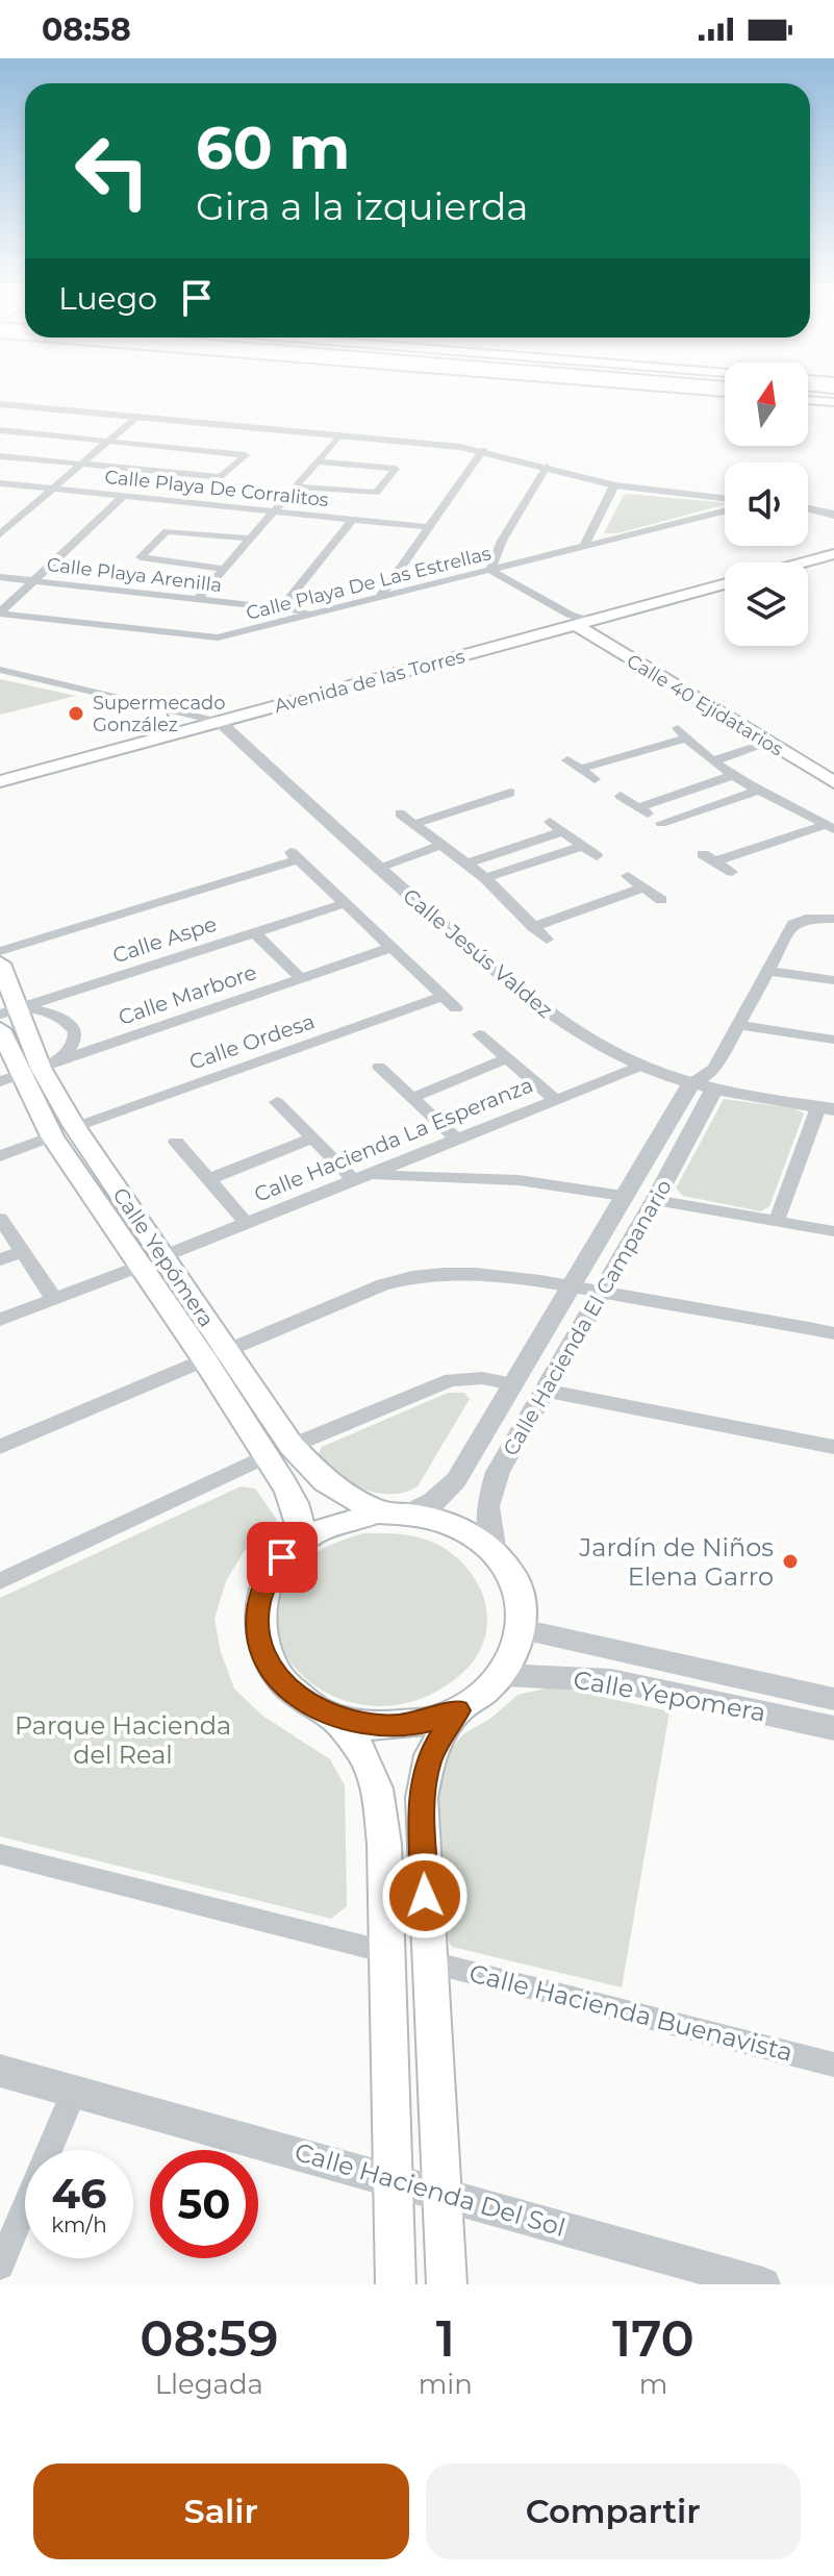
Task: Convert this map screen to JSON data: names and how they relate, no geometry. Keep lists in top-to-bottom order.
{
  "streets": {
    "main road": ["Avenida de las Torres", "Calle 40 Ejidatarios", "Calle Yepómera"],
    "street": [
      "Calle Playa De Corralitos",
      "Calle Playa Arenilla",
      "Calle Playa De Las Estrellas",
      "Calle Aspe",
      "Calle Jesús Valdez",
      "Calle Marbore",
      "Calle Ordesa",
      "Calle Hacienda La Esperanza",
      "Calle Hacienda El Campanario",
      "Calle Yepomera",
      "Calle Hacienda Buenavista",
      "Calle Hacienda Del Sol"
    ]
  },
  "crossings": [
    ["Calle Playa Arenilla", "Calle Playa De Las Estrellas"],
    ["Avenida de las Torres", "Calle 40 Ejidatarios"],
    ["Avenida de las Torres", "Calle Jesús Valdez"],
    ["Calle Aspe", "Calle Yepómera"],
    ["Calle Jesús Valdez", "Calle Hacienda La Esperanza"],
    ["Calle Jesús Valdez", "Calle Hacienda El Campanario"],
    ["Calle Marbore", "Calle Yepómera"],
    ["Calle Ordesa", "Calle Yepómera"],
    ["Calle Hacienda La Esperanza", "Calle Yepómera"],
    ["Calle Yepómera", "Calle Hacienda El Campanario"],
    ["Calle Yepómera", "Calle Yepomera"],
    ["Calle Hacienda El Campanario", "Calle Yepomera"]
  ],
  "parks": ["Parque Hacienda del Real"],
  "places": ["Supermecado González", "Jardín de Niños Elena Garro"],
  "north": "top",
  "page": {
    "status": "08:58",
    "turn": ["60 m", "Gira a la izquierda"],
    "then": "Luego",
    "speed": "46 km/h",
    "limit": "50",
    "eta": [
      "08:59",
      "Llegada",
      "1",
      "min",
      "170",
      "m"
    ],
    "buttons": ["Salir", "Compartir"]
  }
}
